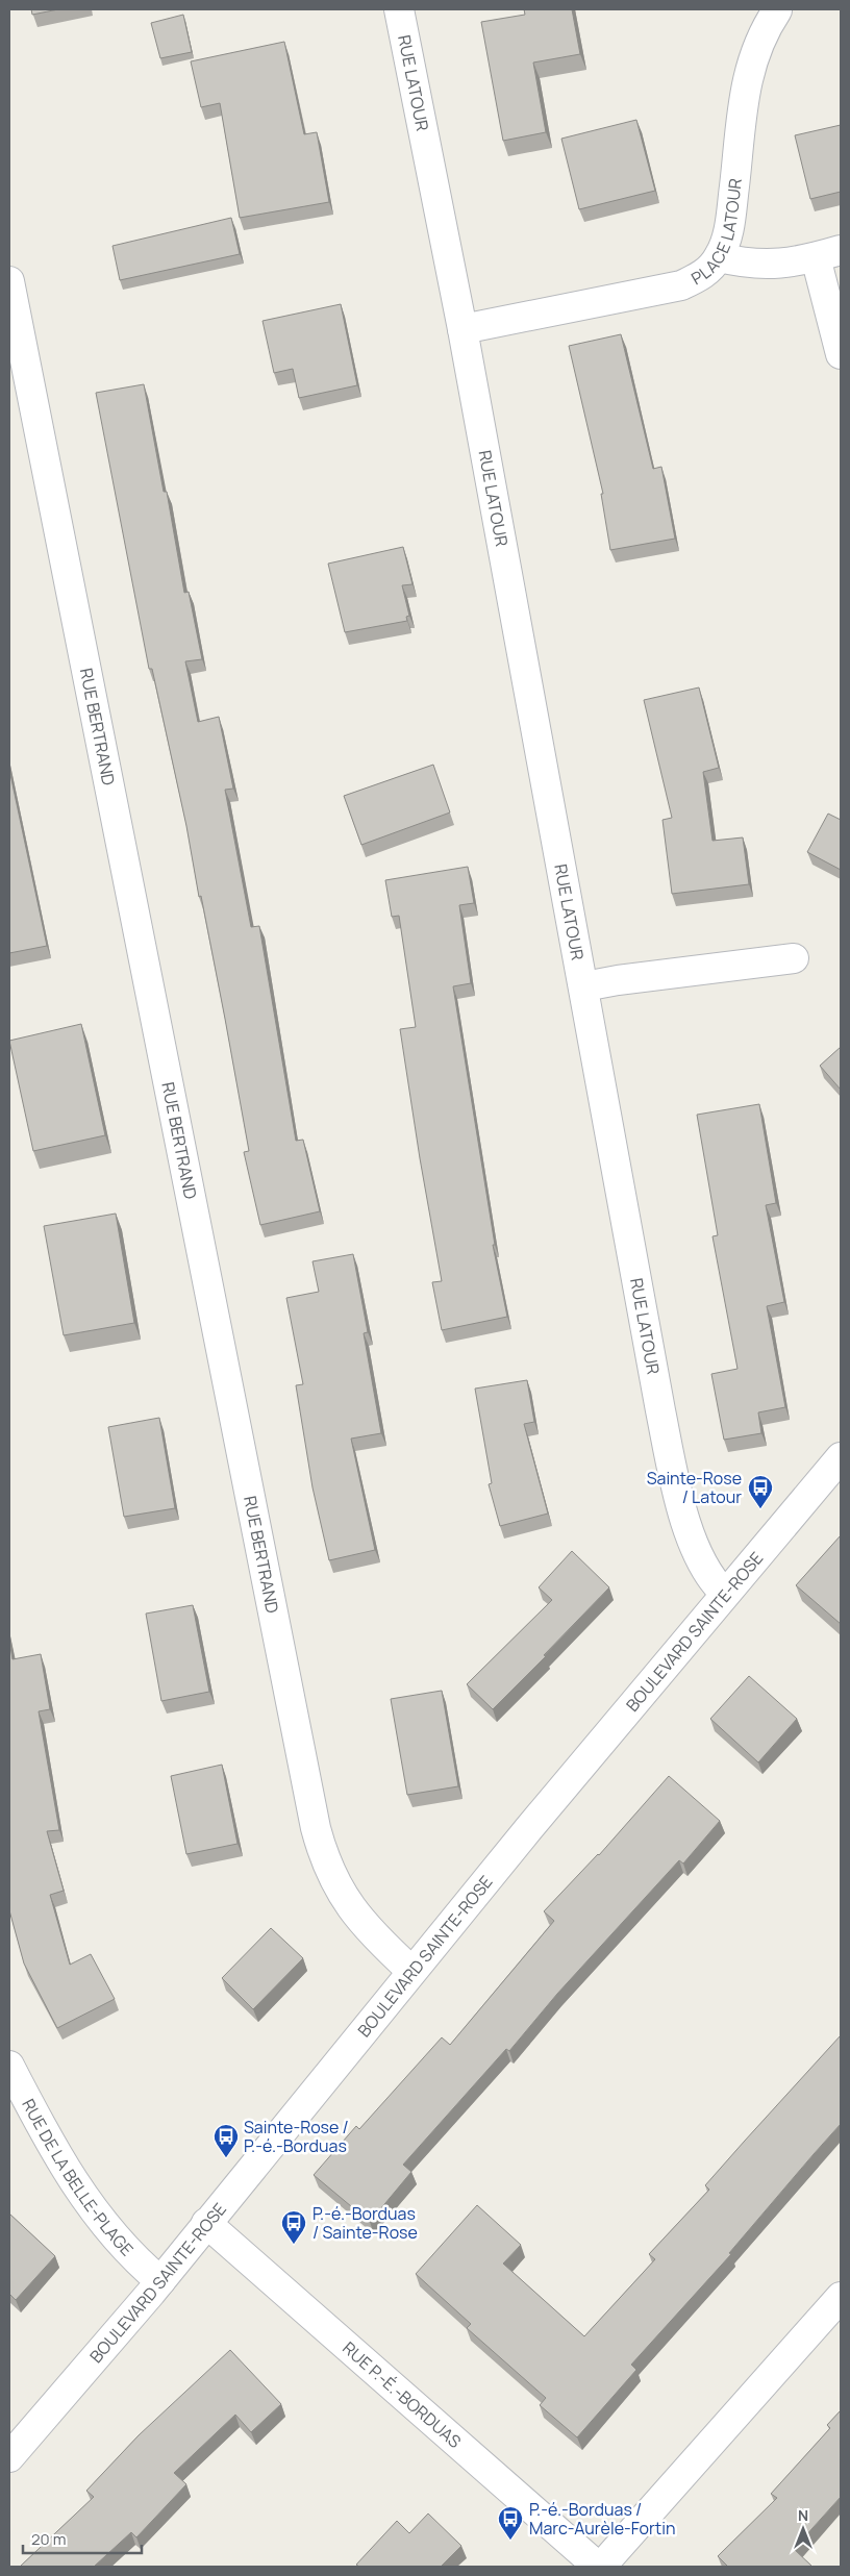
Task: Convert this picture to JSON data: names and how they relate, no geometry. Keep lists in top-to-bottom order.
{
  "streets": {
    "street": [
      "RUE LATOUR",
      "PLACE LATOUR",
      "RUE BERTRAND",
      "BOULEVARD SAINTE-ROSE",
      "RUE DE LA BELLE-PLAGE",
      "RUE P.-É.-BORDUAS"
    ]
  },
  "crossings": [
    ["RUE LATOUR", "PLACE LATOUR"],
    ["RUE LATOUR", "BOULEVARD SAINTE-ROSE"],
    ["RUE BERTRAND", "BOULEVARD SAINTE-ROSE"],
    ["BOULEVARD SAINTE-ROSE", "RUE DE LA BELLE-PLAGE"],
    ["BOULEVARD SAINTE-ROSE", "RUE P.-É.-BORDUAS"]
  ],
  "places": {
    "bus stop": [
      "Sainte-Rose / Latour",
      "Sainte-Rose / P.-é.-Borduas",
      "P.-é.-Borduas / Sainte-Rose",
      "P.-é.-Borduas / Marc-Aurèle-Fortin"
    ]
  },
  "scale_bar": "20 m",
  "north": "top"
}
